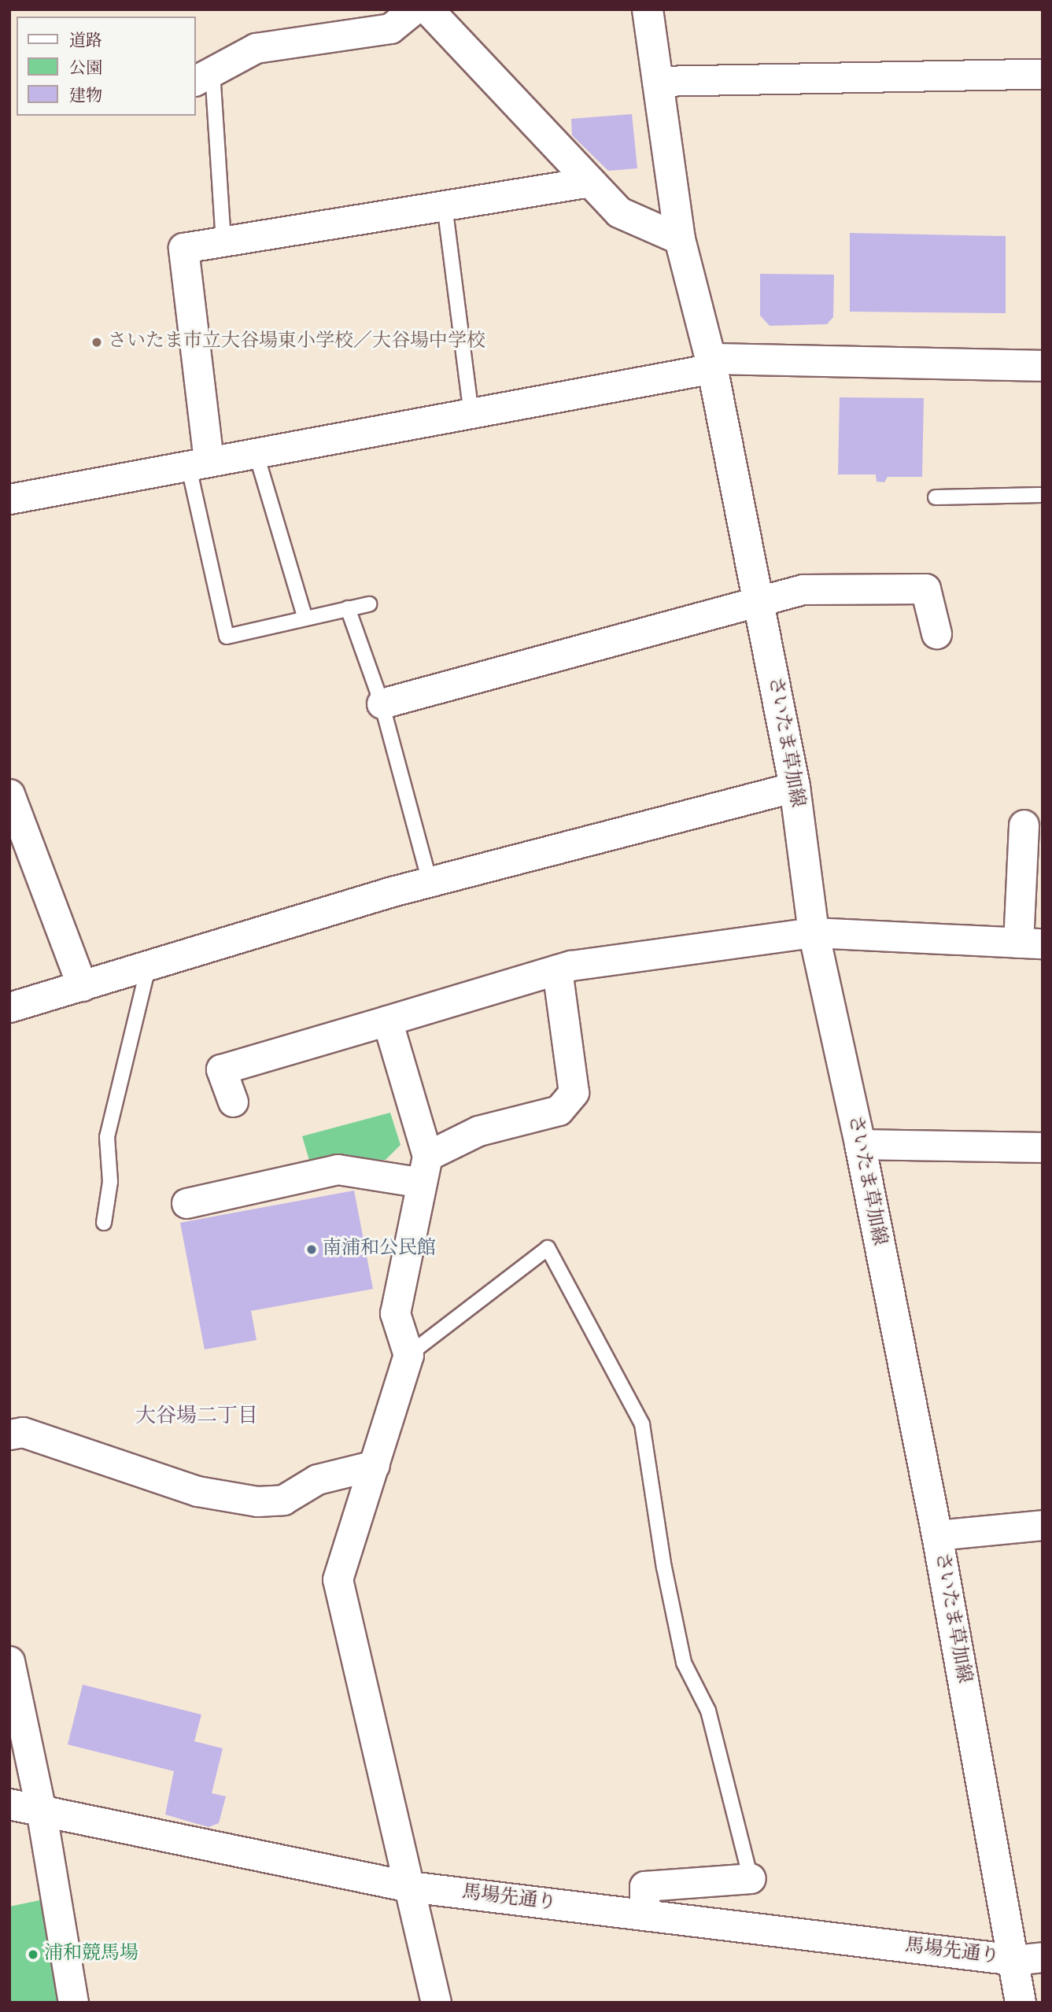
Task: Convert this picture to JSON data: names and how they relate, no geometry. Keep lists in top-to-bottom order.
{
  "streets": {
    "main road": ["さいたま草加線", "馬場先通り"]
  },
  "crossings": [
    ["さいたま草加線", "馬場先通り"]
  ],
  "districts": ["大谷場二丁目"],
  "places": ["さいたま市立大谷場東小学校／大谷場中学校", "南浦和公民館", "浦和競馬場"],
  "legend": ["道路", "公園", "建物"]
}
